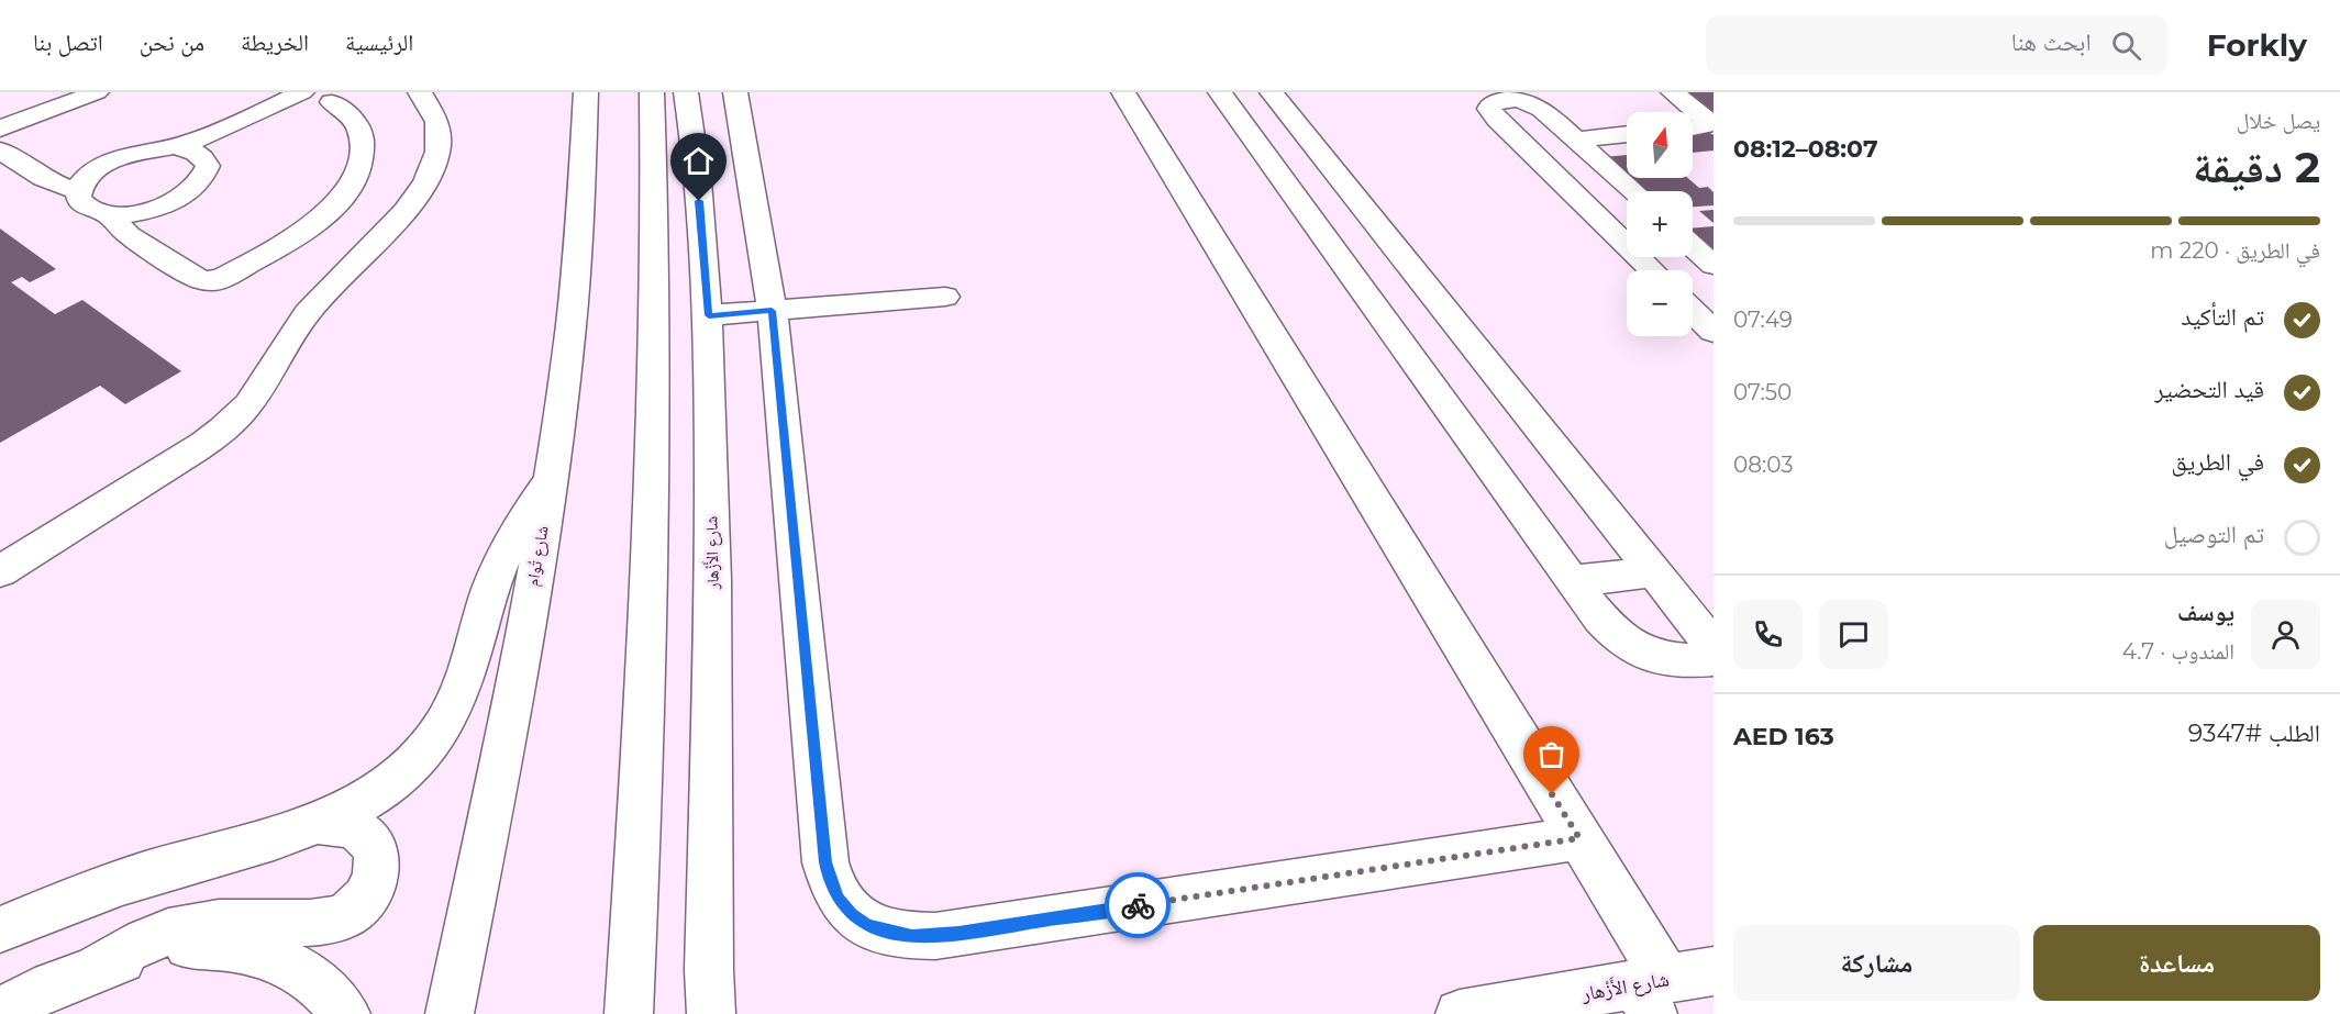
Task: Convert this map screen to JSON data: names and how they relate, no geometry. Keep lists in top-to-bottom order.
{
  "streets": {
    "street": ["شارع الأَزْهار", "شارع تُوام"]
  },
  "north": "top",
  "page": {
    "header": "Forkly",
    "search": "ابحث هنا",
    "nav": [
      "الرئيسية",
      "الخريطة",
      "من نحن",
      "اتصل بنا"
    ],
    "heading": ["2 دقيقة", "يصل خلال", "08:07–08:12"],
    "panel": [
      "يوسف",
      "المندوب · 4.7",
      "الطلب #9347",
      "AED 163"
    ],
    "map_buttons": ["+", "−"],
    "bar": "في الطريق · 220 m",
    "list": [
      ["تم التأكيد", "07:49"],
      ["قيد التحضير", "07:50"],
      ["في الطريق", "08:03"],
      "تم التوصيل"
    ],
    "buttons": ["مساعدة", "مشاركة"]
  }
}
